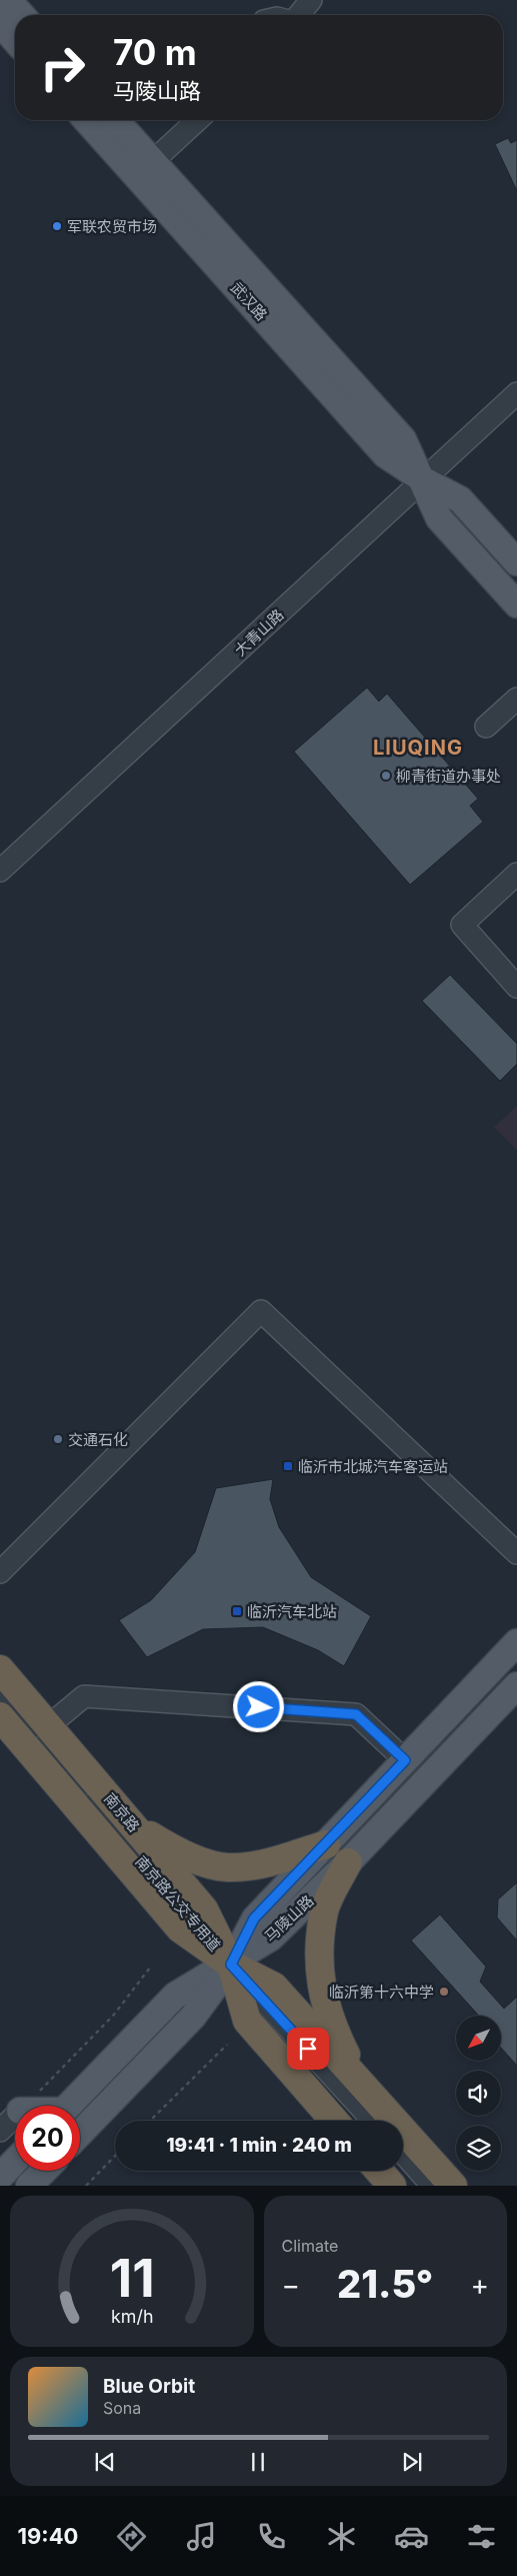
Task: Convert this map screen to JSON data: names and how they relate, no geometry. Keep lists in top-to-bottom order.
{
  "streets": {
    "highway": ["南京路"],
    "main road": ["武汉路", "马陵山路"],
    "street": ["大青山路", "南京路公交专用道"]
  },
  "crossings": [
    ["武汉路", "大青山路"],
    ["南京路", "南京路公交专用道"],
    ["南京路", "马陵山路"],
    ["南京路公交专用道", "马陵山路"]
  ],
  "districts": ["LIUQING"],
  "places": {
    "other": [
      "军联农贸市场",
      "柳青街道办事处",
      "交通石化",
      "临沂第十六中学"
    ],
    "transit": ["临沂市北城汽车客运站", "临沂汽车北站"]
  },
  "north": "bottom left",
  "page": {
    "turn": ["70 m", "马陵山路"],
    "limit": "20",
    "trip": "19:41 · 1 min · 240 m",
    "tile": "Climate",
    "heat": ["−", "21.5°", "+"],
    "song": ["Blue Orbit", "Sona"],
    "tabs": "19:40",
    "gauge": ["11", "km/h"]
  }
}
